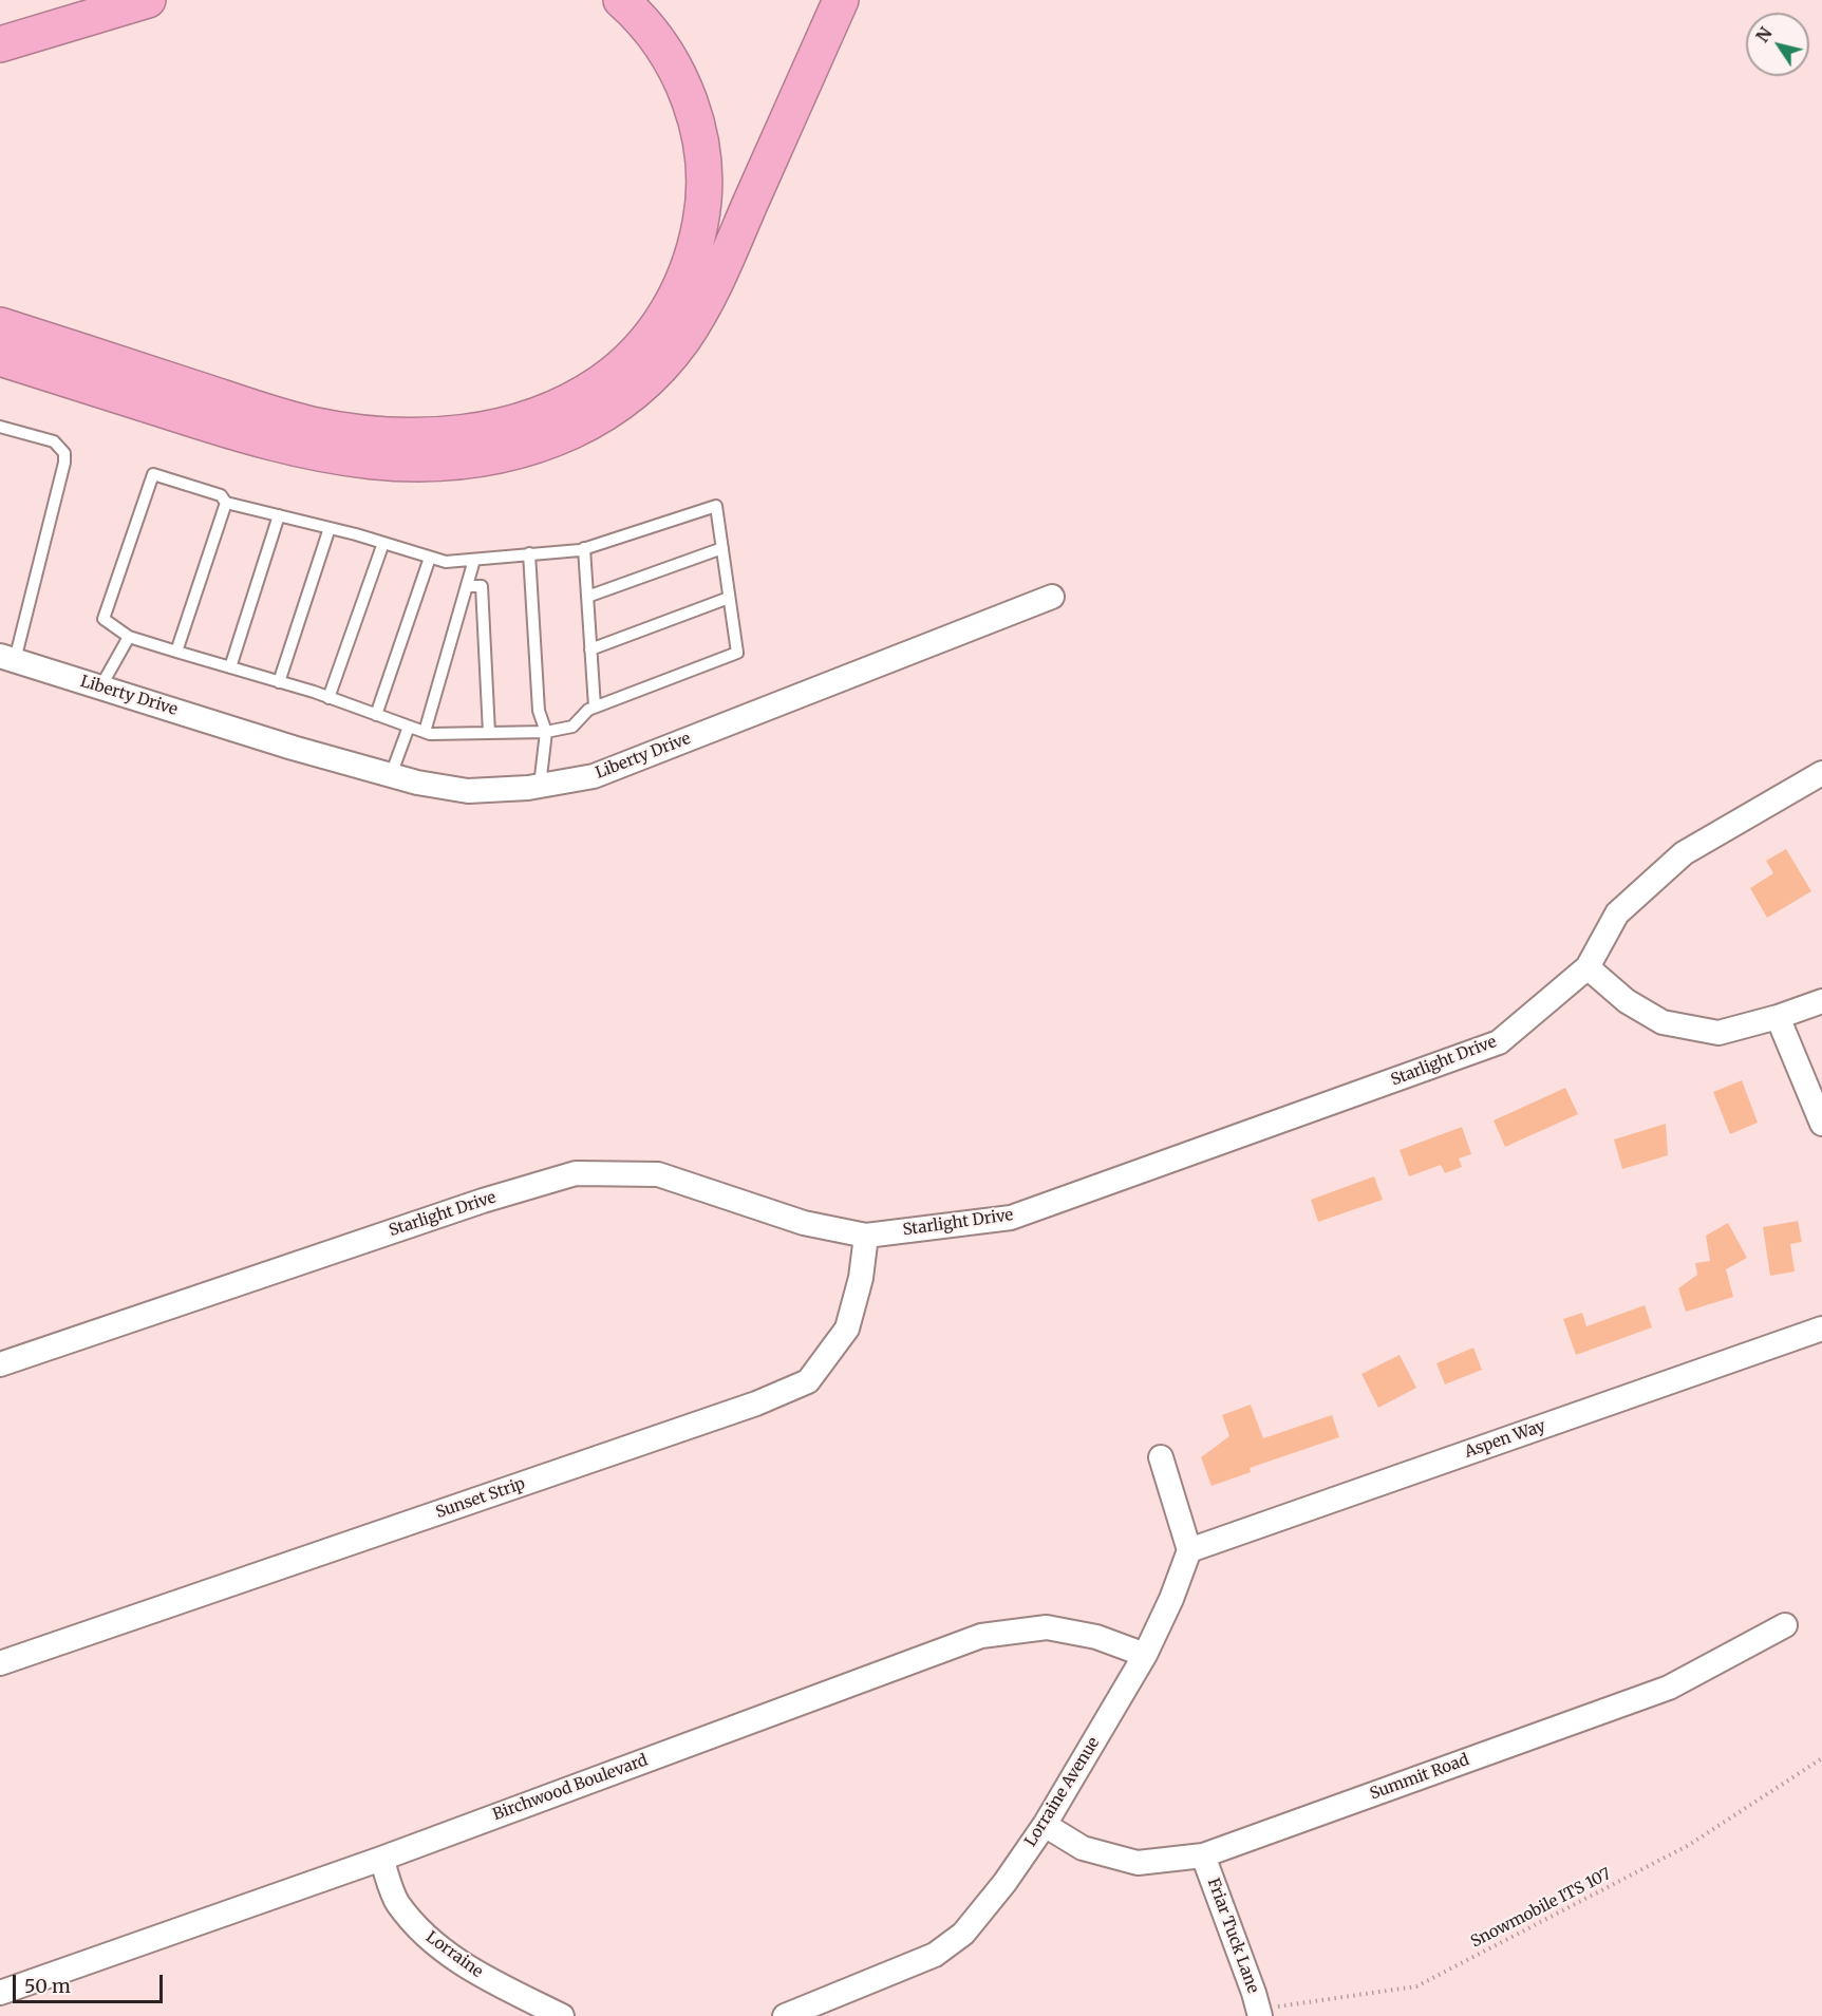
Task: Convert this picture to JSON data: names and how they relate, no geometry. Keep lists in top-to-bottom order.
{
  "streets": {
    "street": [
      "Liberty Drive",
      "Starlight Drive",
      "Aspen Way",
      "Sunset Strip",
      "Summit Road",
      "Birchwood Boulevard",
      "Lorraine Avenue",
      "Friar Tuck Lane",
      "Lorraine"
    ],
    "path": ["Snowmobile ITS 107"]
  },
  "crossings": [
    ["Starlight Drive", "Sunset Strip"],
    ["Aspen Way", "Lorraine Avenue"],
    ["Summit Road", "Lorraine Avenue"],
    ["Summit Road", "Friar Tuck Lane"],
    ["Birchwood Boulevard", "Lorraine Avenue"],
    ["Birchwood Boulevard", "Lorraine"],
    ["Snowmobile ITS 107", "Friar Tuck Lane"]
  ],
  "scale_bar": "50 m",
  "north": "top left"
}
